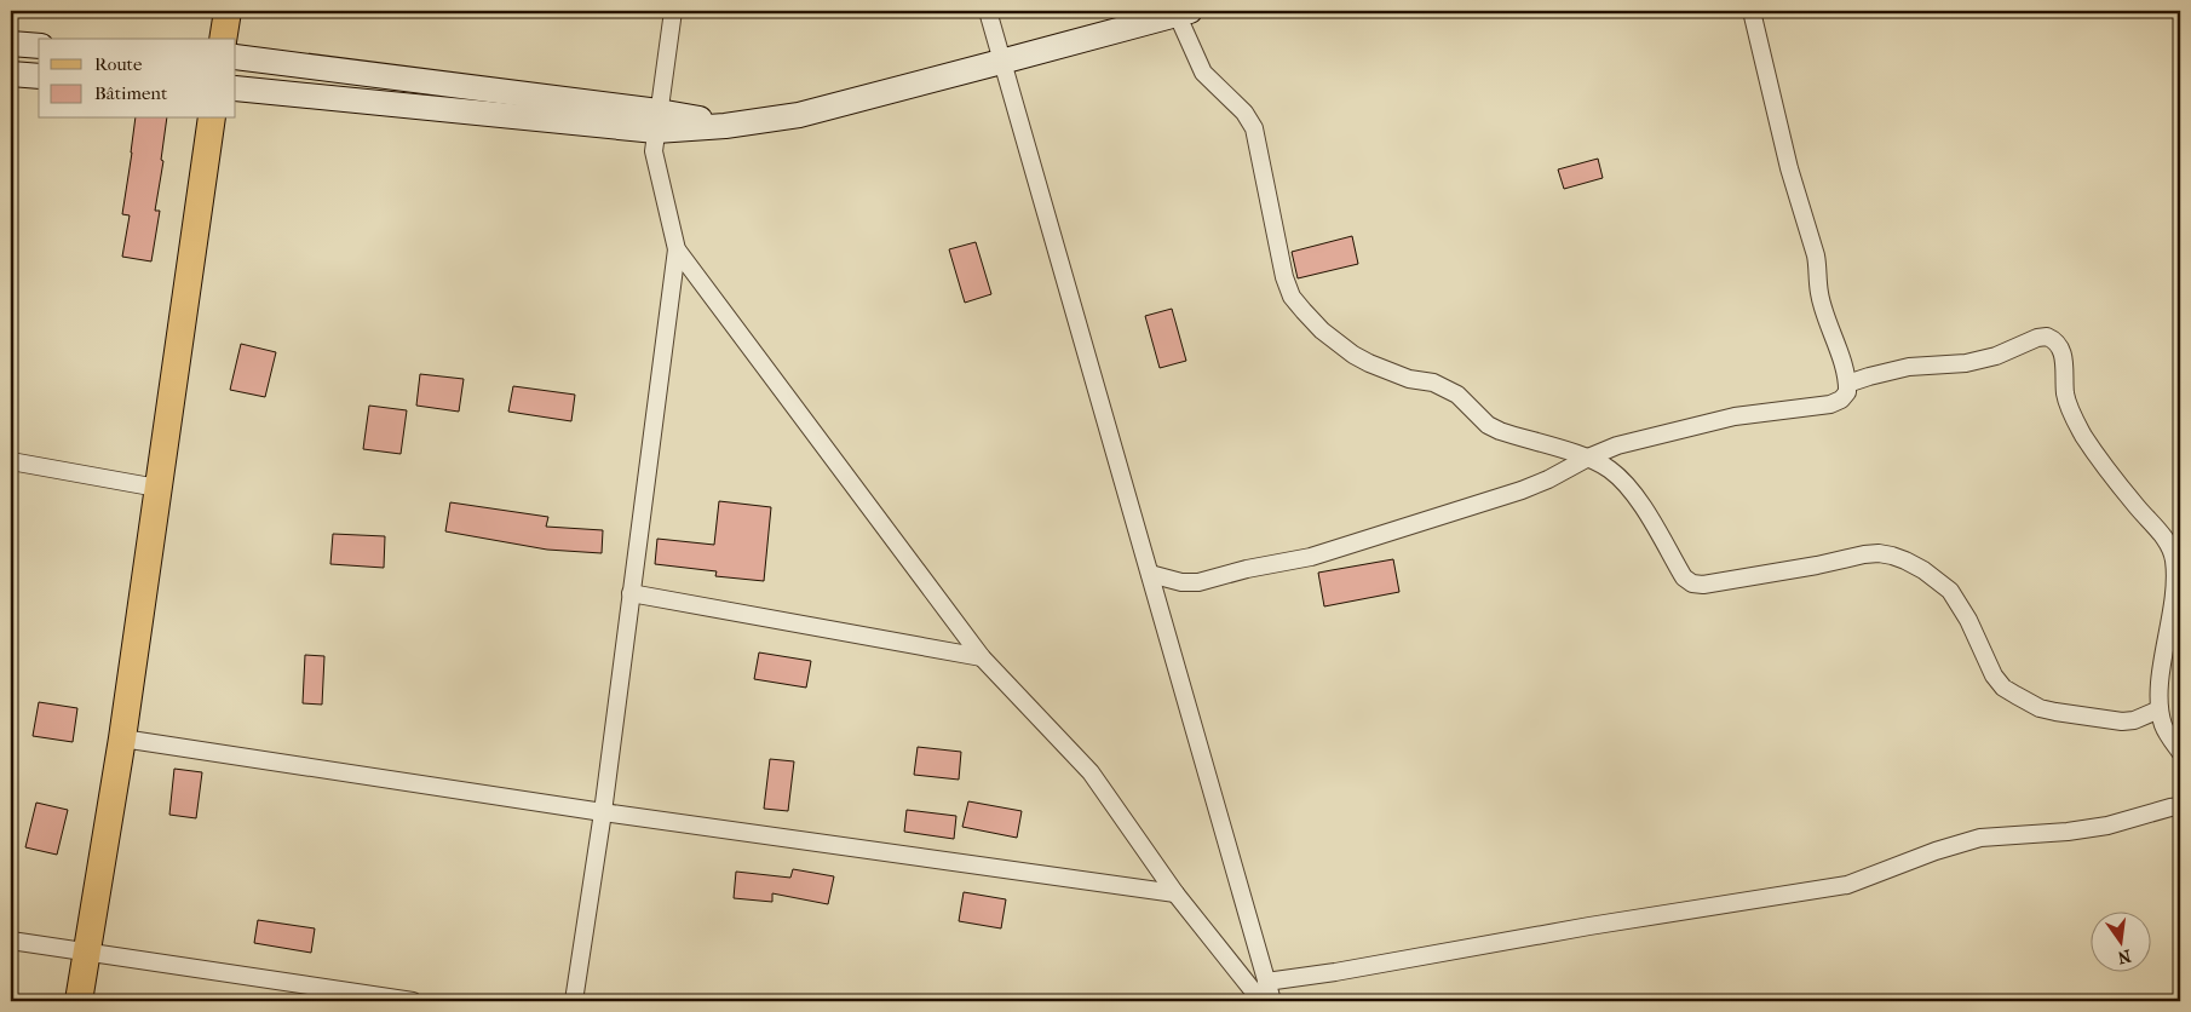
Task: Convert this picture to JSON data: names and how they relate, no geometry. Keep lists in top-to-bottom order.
{
  "legend": ["Route", "Bâtiment"],
  "north": "bottom"
}
